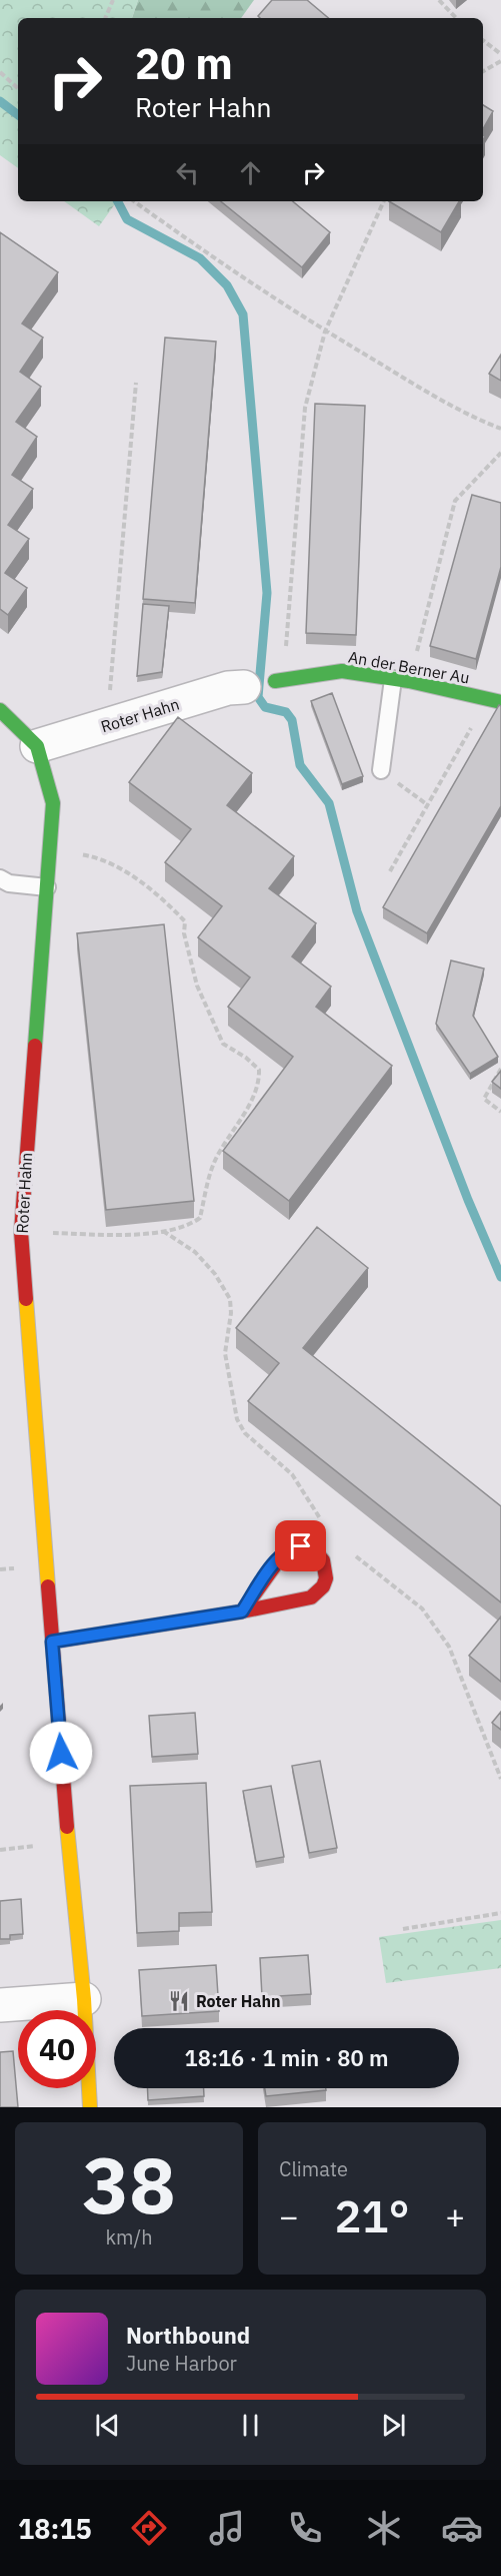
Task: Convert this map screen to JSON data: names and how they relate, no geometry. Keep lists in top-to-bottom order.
{
  "streets": {
    "street": ["An der Berner Au", "Roter Hahn"]
  },
  "crossings": [
    ["An der Berner Au", "Roter Hahn"]
  ],
  "places": {
    "restaurant": ["Roter Hahn"]
  },
  "page": {
    "turn": ["20 m", "Roter Hahn"],
    "limit": "40",
    "trip": "18:16 · 1 min · 80 m",
    "tile": [
      ["38", "km/h"],
      "Climate"
    ],
    "heat": ["−", "21°", "+"],
    "song": ["Northbound", "June Harbor"],
    "tabs": "18:15"
  }
}
